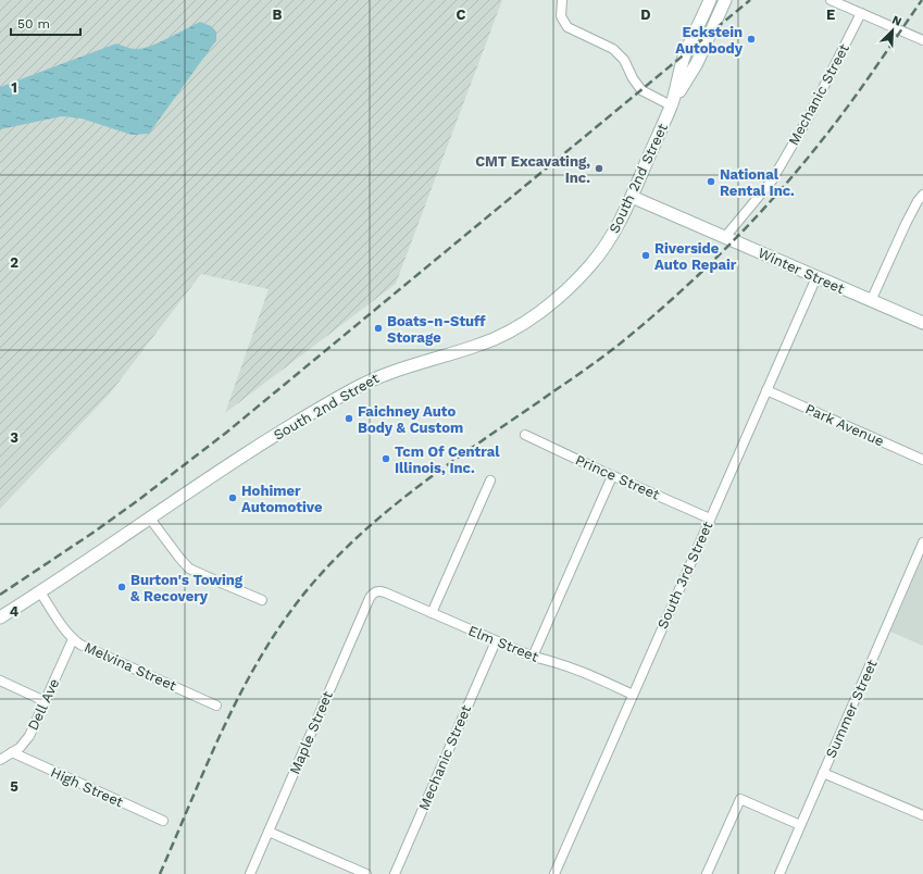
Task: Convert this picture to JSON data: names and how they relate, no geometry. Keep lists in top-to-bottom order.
{
  "streets": {
    "main road": ["South 2nd Street", "Winter Street"],
    "street": [
      "Mechanic Street",
      "Park Avenue",
      "Prince Street",
      "South 3rd Street",
      "Elm Street",
      "Melvina Street",
      "Dell Ave",
      "Summer Street",
      "Maple Street",
      "High Street"
    ]
  },
  "crossings": [
    ["Mechanic Street", "Winter Street"],
    ["Mechanic Street", "Elm Street"],
    ["South 2nd Street", "Winter Street"],
    ["South 2nd Street", "Melvina Street"],
    ["Winter Street", "South 3rd Street"],
    ["Park Avenue", "South 3rd Street"],
    ["Prince Street", "South 3rd Street"],
    ["South 3rd Street", "Elm Street"],
    ["Elm Street", "Maple Street"],
    ["Melvina Street", "Dell Ave"],
    ["Dell Ave", "High Street"]
  ],
  "places": [
    "Eckstein Autobody",
    "CMT Excavating, Inc.",
    "National Rental Inc.",
    "Riverside Auto Repair",
    "Boats-n-Stuff Storage",
    "Faichney Auto Body & Custom",
    "Tcm Of Central Illinois, Inc.",
    "Hohimer Automotive",
    "Burton's Towing & Recovery"
  ],
  "scale_bar": "50 m",
  "north": "top right",
  "grid": {
    "columns": [
      "B",
      "C",
      "D",
      "E"
    ],
    "rows": [
      "1",
      "2",
      "3",
      "4",
      "5"
    ]
  }
}
